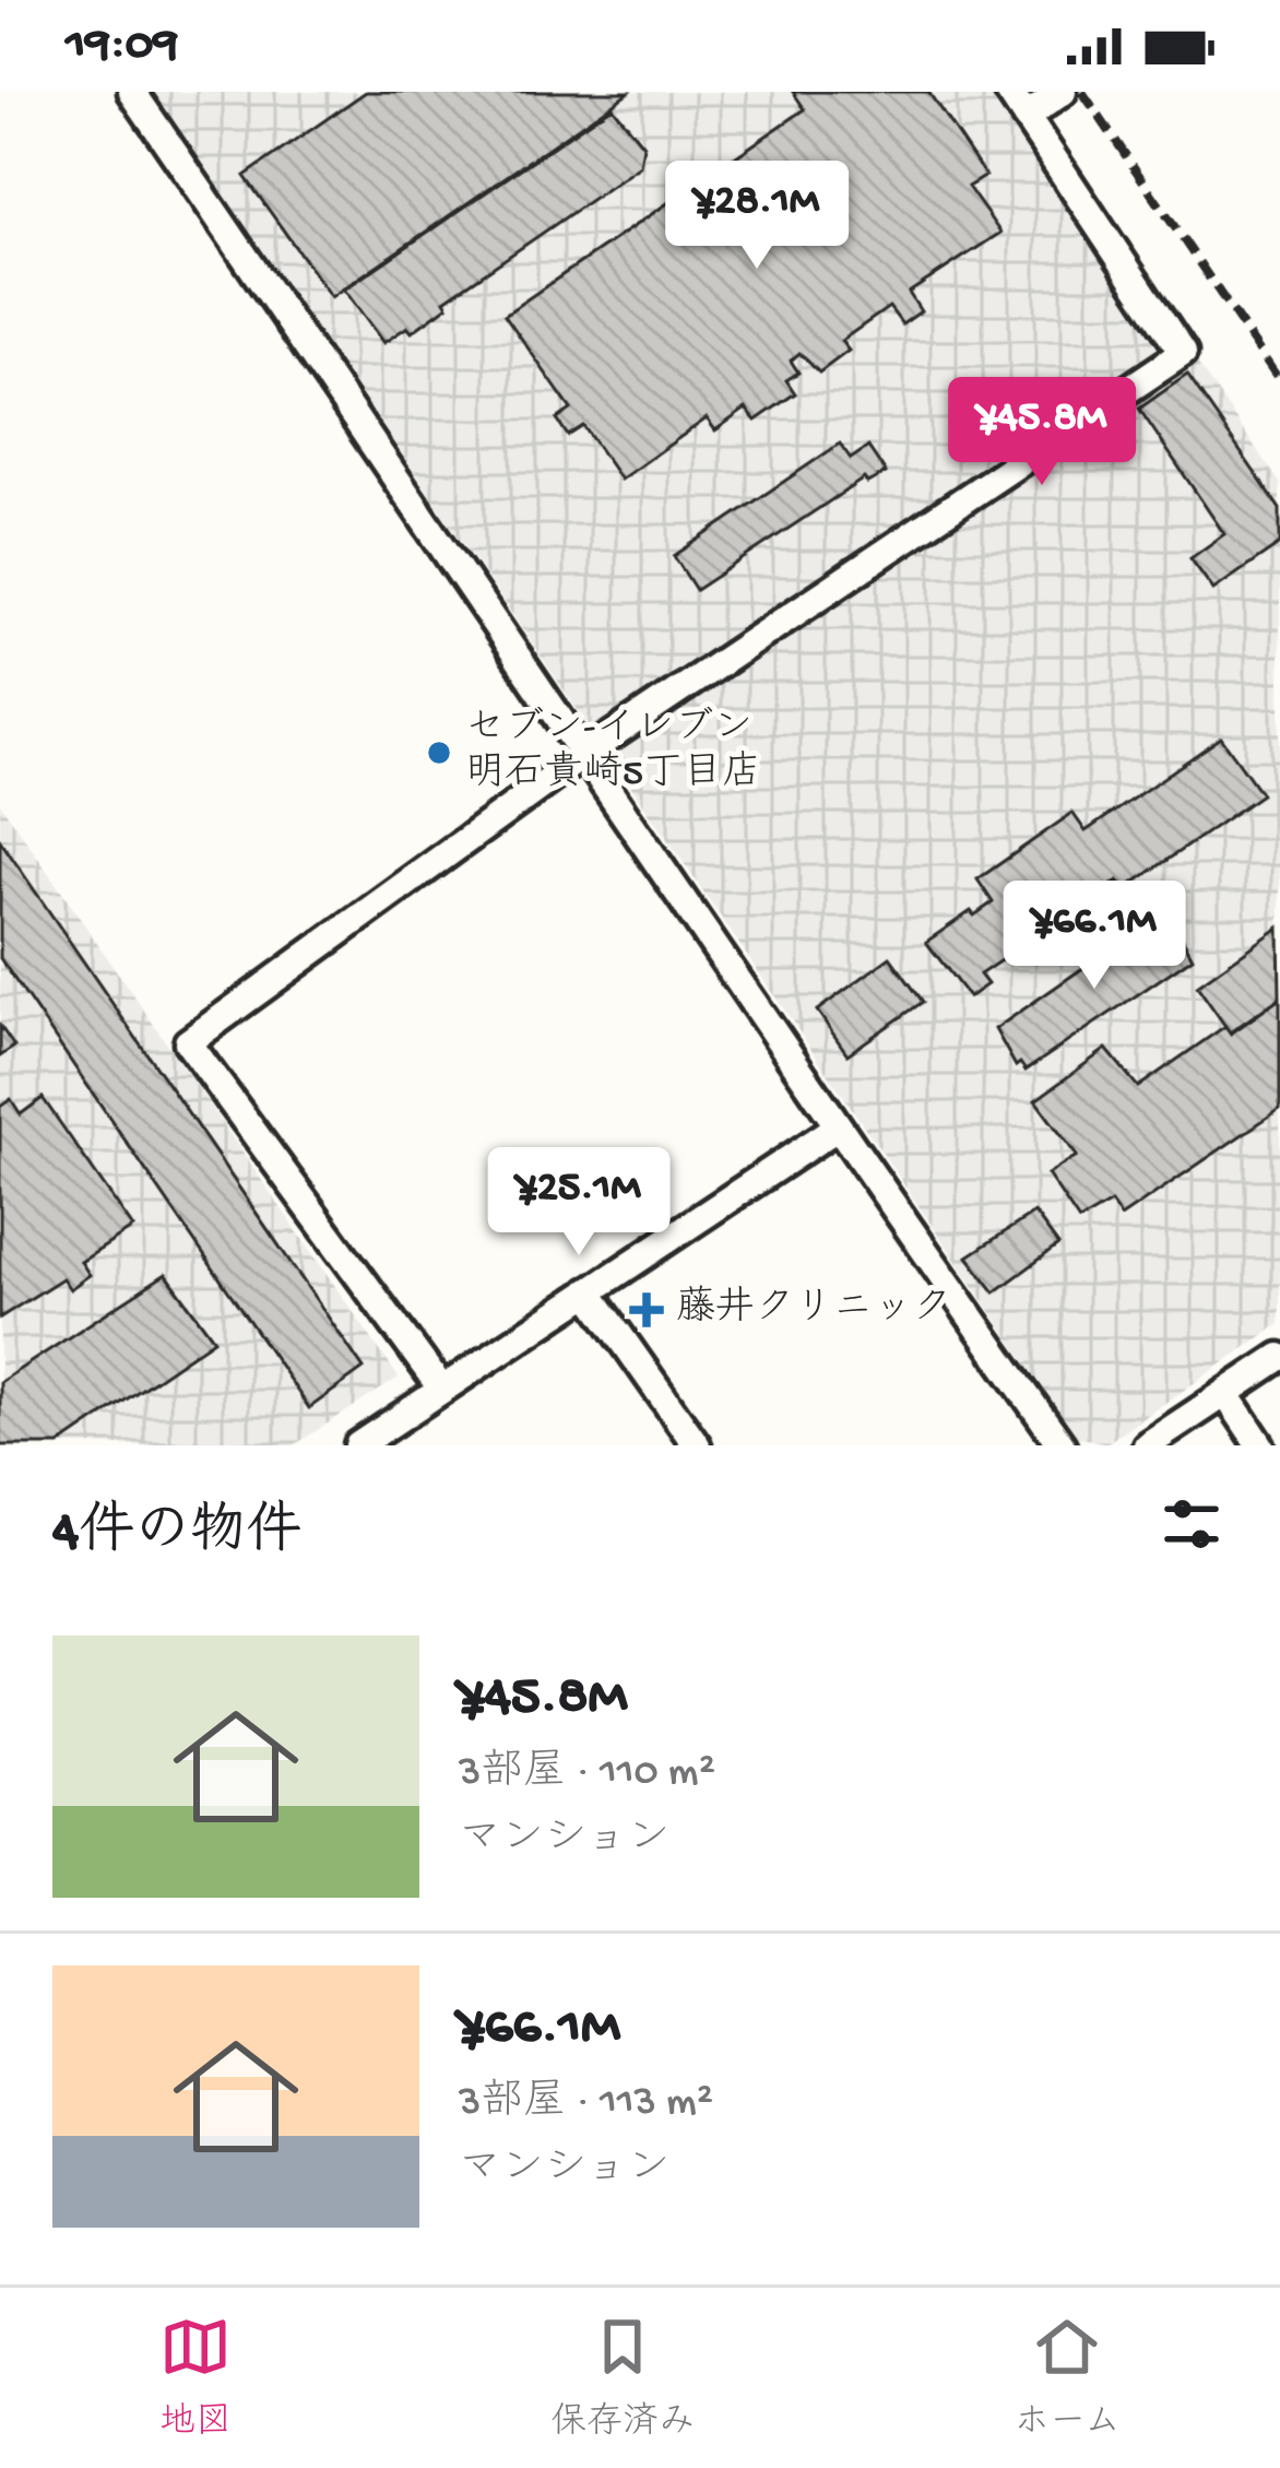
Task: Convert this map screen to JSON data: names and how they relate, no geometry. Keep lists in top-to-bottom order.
{
  "places": {
    "other": ["セブン-イレブン 明石貴崎5丁目店"],
    "health": ["藤井クリニック"]
  },
  "page": {
    "status": "19:09",
    "price": [
      "¥28.1M",
      "¥45.8M",
      "¥66.1M",
      "¥25.1M"
    ],
    "heading": "4件の物件",
    "list": [
      {
        "name": "¥45.8M",
        "note": "3部屋 · 110 m² · マンション"
      },
      {
        "name": "¥66.1M",
        "note": "3部屋 · 113 m² · マンション"
      }
    ],
    "tabs": ["地図", "保存済み", "ホーム"]
  }
}
